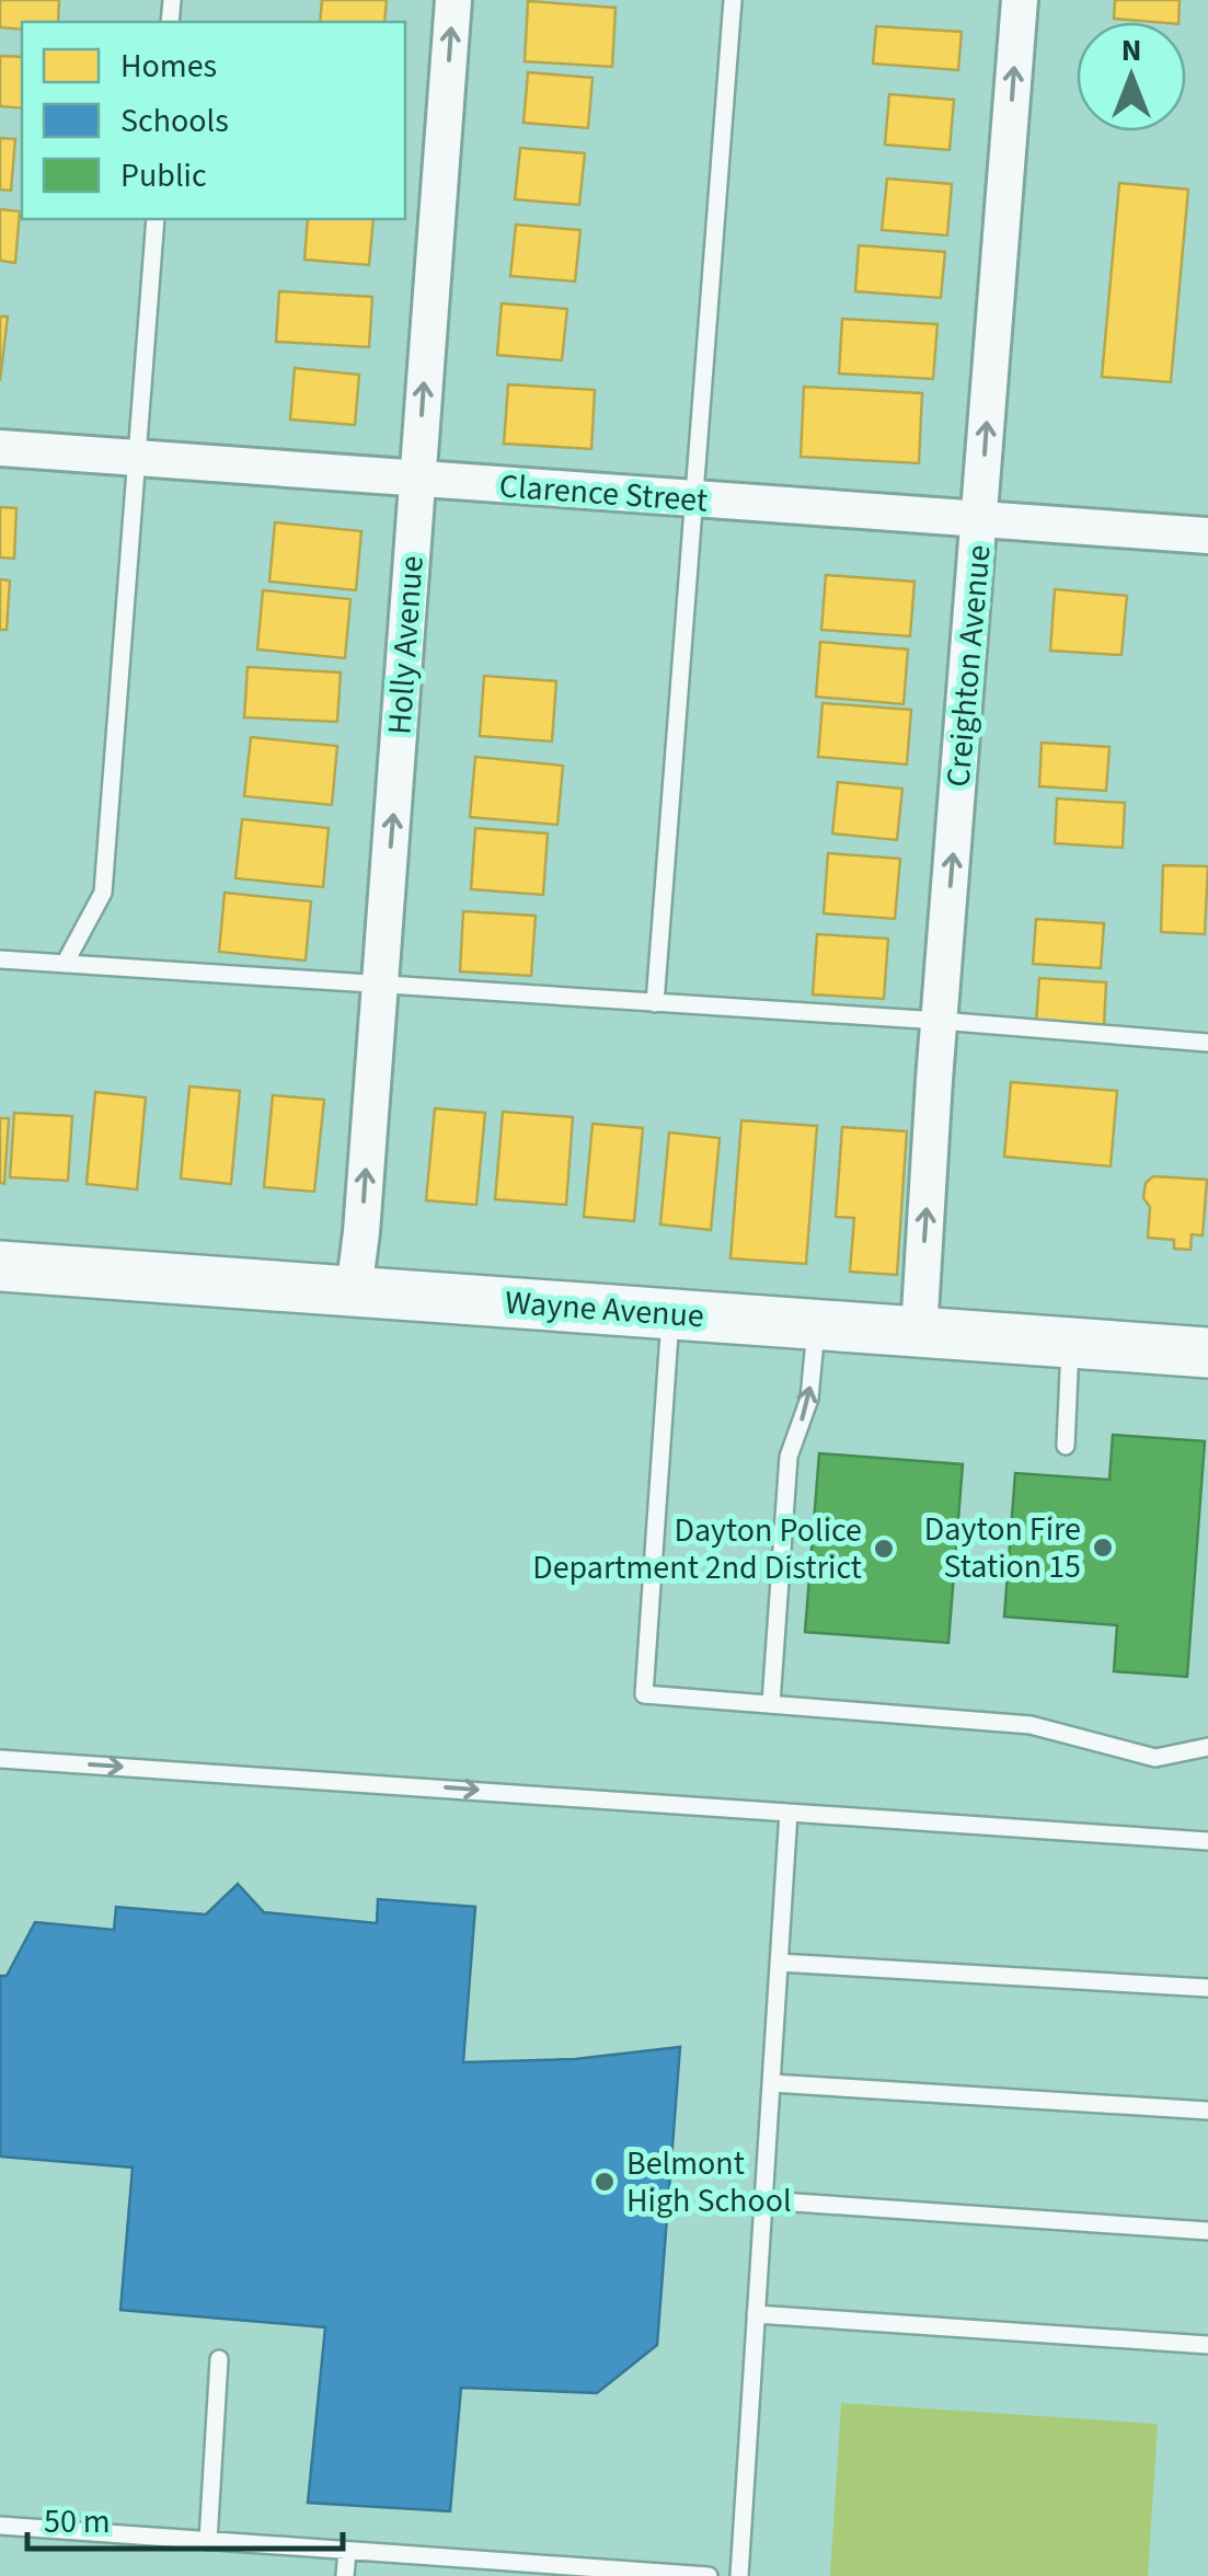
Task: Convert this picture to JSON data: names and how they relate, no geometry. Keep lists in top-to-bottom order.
{
  "streets": {
    "main road": ["Wayne Avenue"],
    "street": ["Clarence Street", "Holly Avenue", "Creighton Avenue"]
  },
  "crossings": [
    ["Clarence Street", "Holly Avenue"],
    ["Clarence Street", "Creighton Avenue"],
    ["Holly Avenue", "Wayne Avenue"],
    ["Creighton Avenue", "Wayne Avenue"]
  ],
  "one_way": ["Holly Avenue", "Creighton Avenue"],
  "places": ["Dayton Fire Station 15", "Dayton Police Department 2nd District", "Belmont High School"],
  "legend": ["Homes", "Schools", "Public"],
  "scale_bar": "50 m",
  "north": "top"
}
